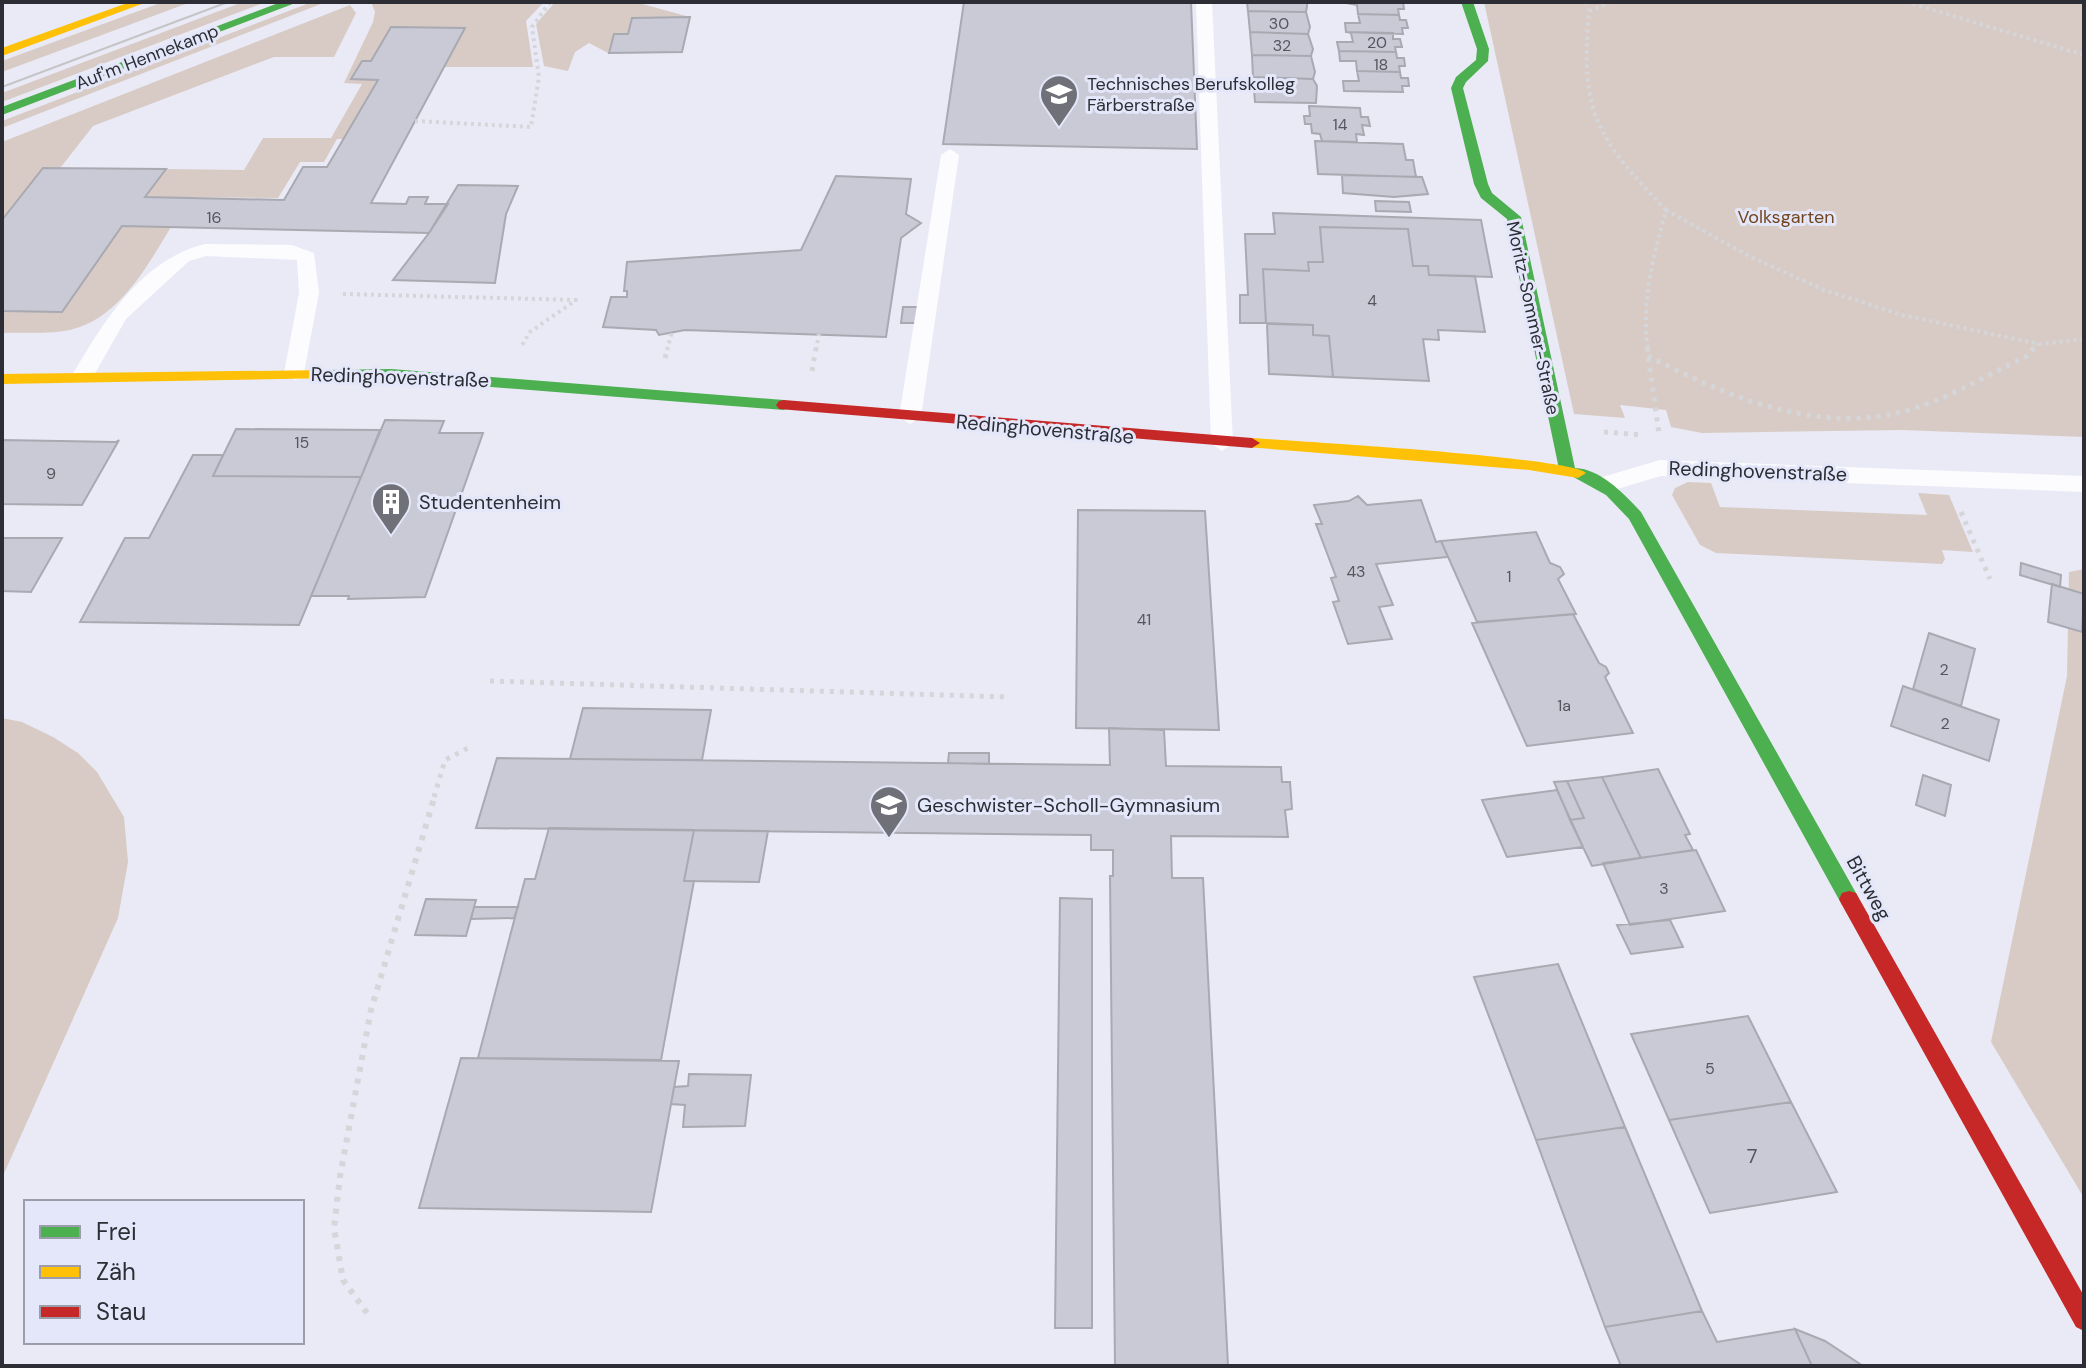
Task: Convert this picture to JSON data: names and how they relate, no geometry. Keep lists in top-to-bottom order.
{
  "streets": {
    "street": [
      "Auf'm Hennekamp",
      "Moritz-Sommer-Straße",
      "Redinghovenstraße",
      "Bittweg"
    ]
  },
  "crossings": [
    ["Moritz-Sommer-Straße", "Redinghovenstraße"],
    ["Redinghovenstraße", "Bittweg"]
  ],
  "parks": ["Volksgarten"],
  "places": {
    "school or university": ["Technisches Berufskolleg Färberstraße", "Geschwister-Scholl-Gymnasium"],
    "building": ["Studentenheim"]
  },
  "house_numbers": [
    "30",
    "20",
    "32",
    "18",
    "14",
    "16",
    "4",
    "15",
    "9",
    "43",
    "1",
    "41",
    "2",
    "1a",
    "2",
    "3",
    "5",
    "7"
  ],
  "legend": ["Frei", "Zäh", "Stau"]
}
